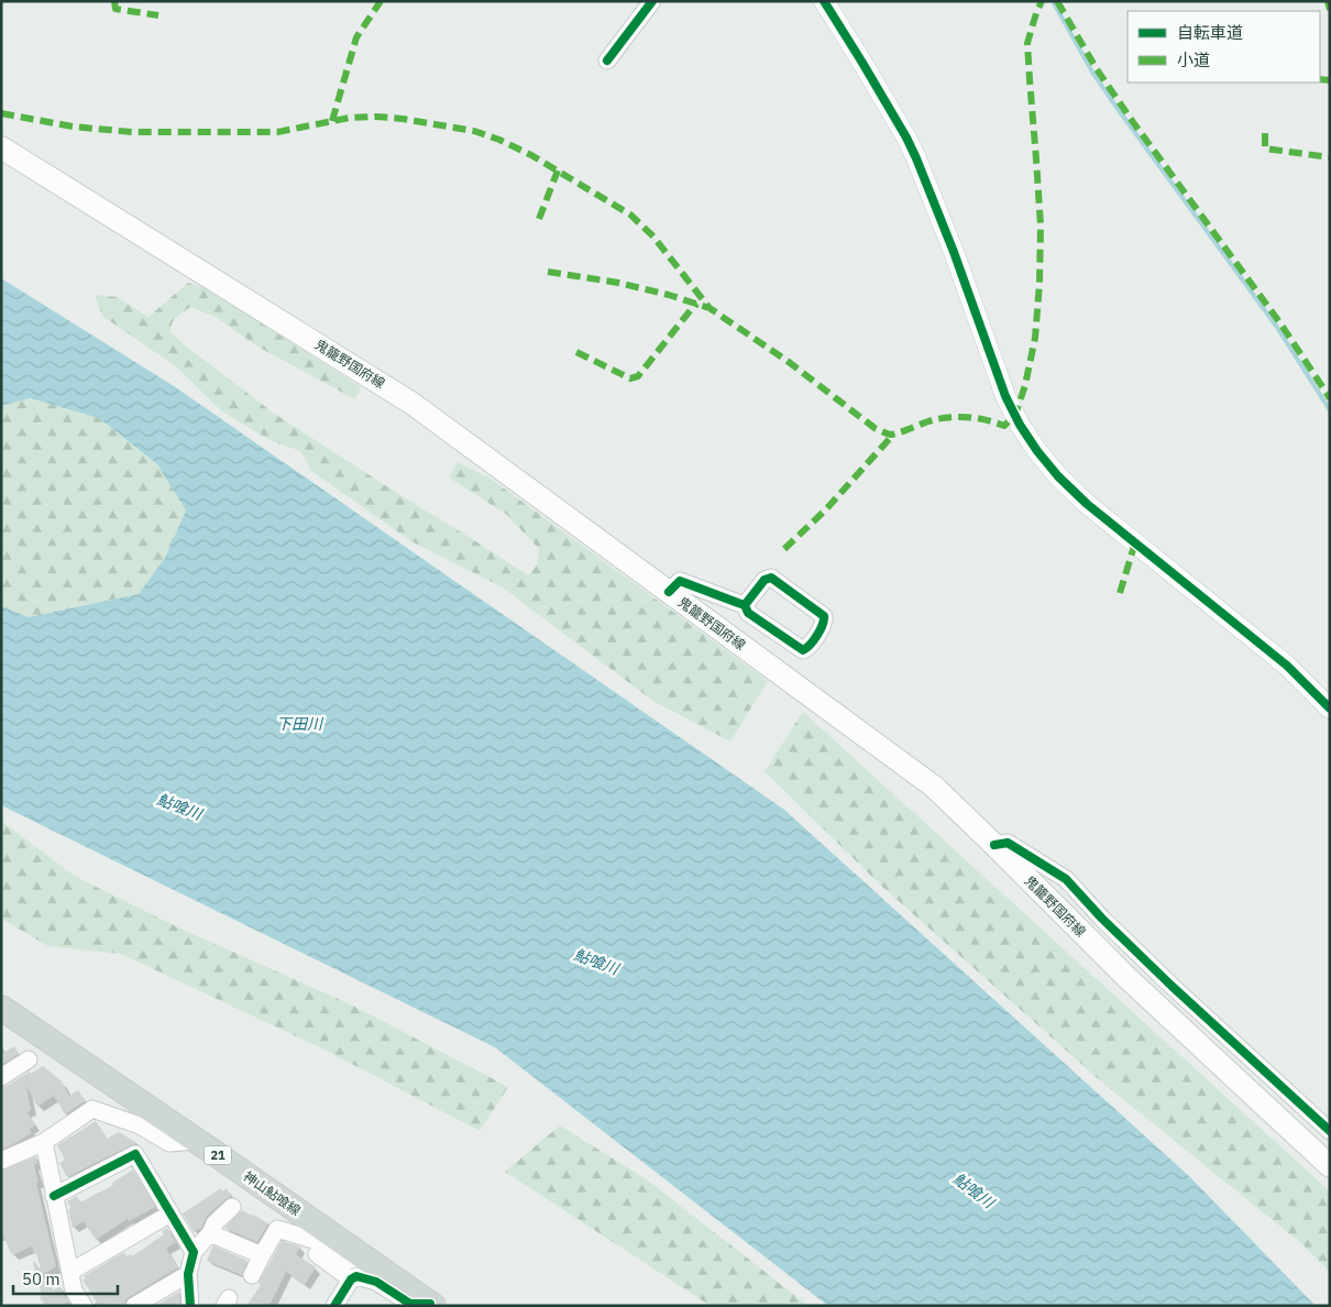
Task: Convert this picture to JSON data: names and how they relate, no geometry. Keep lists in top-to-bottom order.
{
  "streets": {
    "main road": ["鬼籠野国府線", "21", "神山鮎喰線"]
  },
  "water": ["下田川", "鮎喰川"],
  "legend": ["自転車道", "小道"],
  "scale_bar": "50 m"
}
